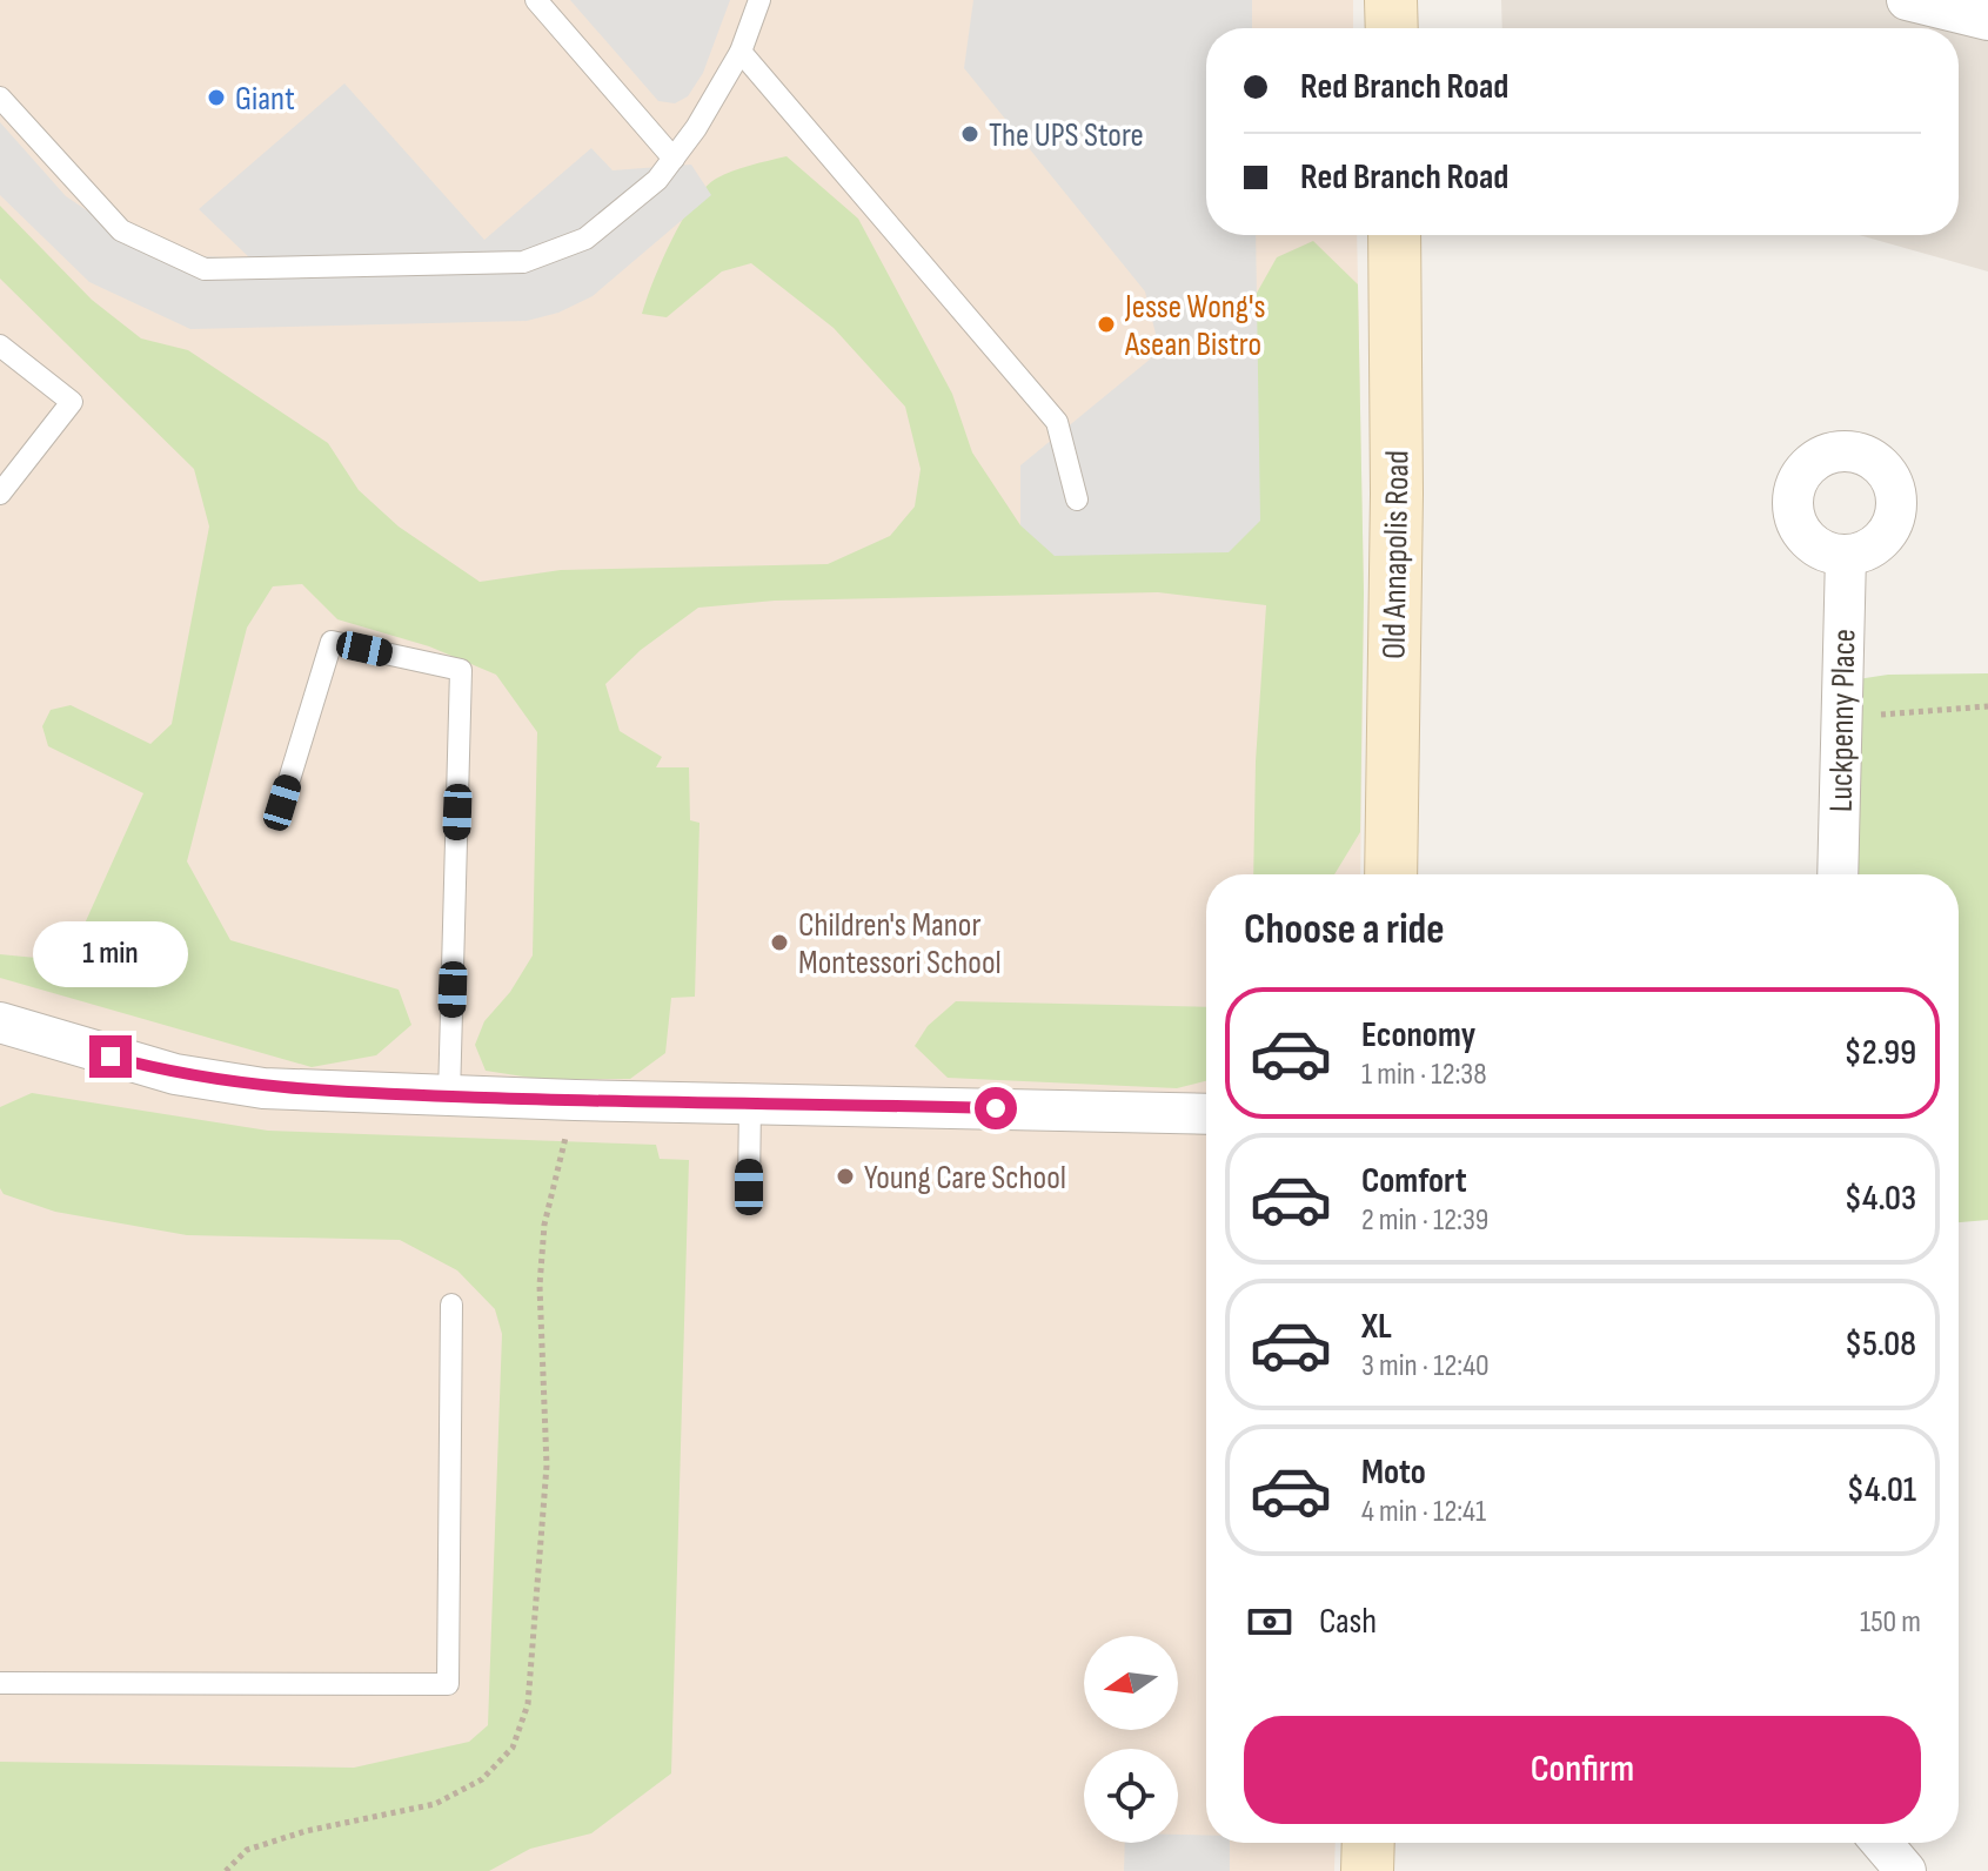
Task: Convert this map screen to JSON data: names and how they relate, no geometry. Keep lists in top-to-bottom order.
{
  "streets": {
    "main road": ["Old Annapolis Road"],
    "street": ["Luckpenny Place"]
  },
  "places": [
    "Giant",
    "The UPS Store",
    "Jesse Wong's Asean Bistro",
    "Children's Manor Montessori School",
    "Young Care School"
  ],
  "north": "left",
  "page": {
    "banner": ["Red Branch Road", "Red Branch Road"],
    "heading": "Choose a ride",
    "bubble": "1 min",
    "list": [
      {
        "name": "Economy",
        "note": "1 min · 12:38",
        "value": "$2.99"
      },
      {
        "name": "Comfort",
        "note": "2 min · 12:39",
        "value": "$4.03"
      },
      {
        "name": "XL",
        "note": "3 min · 12:40",
        "value": "$5.08"
      },
      {
        "name": "Moto",
        "note": "4 min · 12:41",
        "value": "$4.01"
      }
    ],
    "pay": ["Cash", "150 m"],
    "buttons": "Confirm"
  }
}
